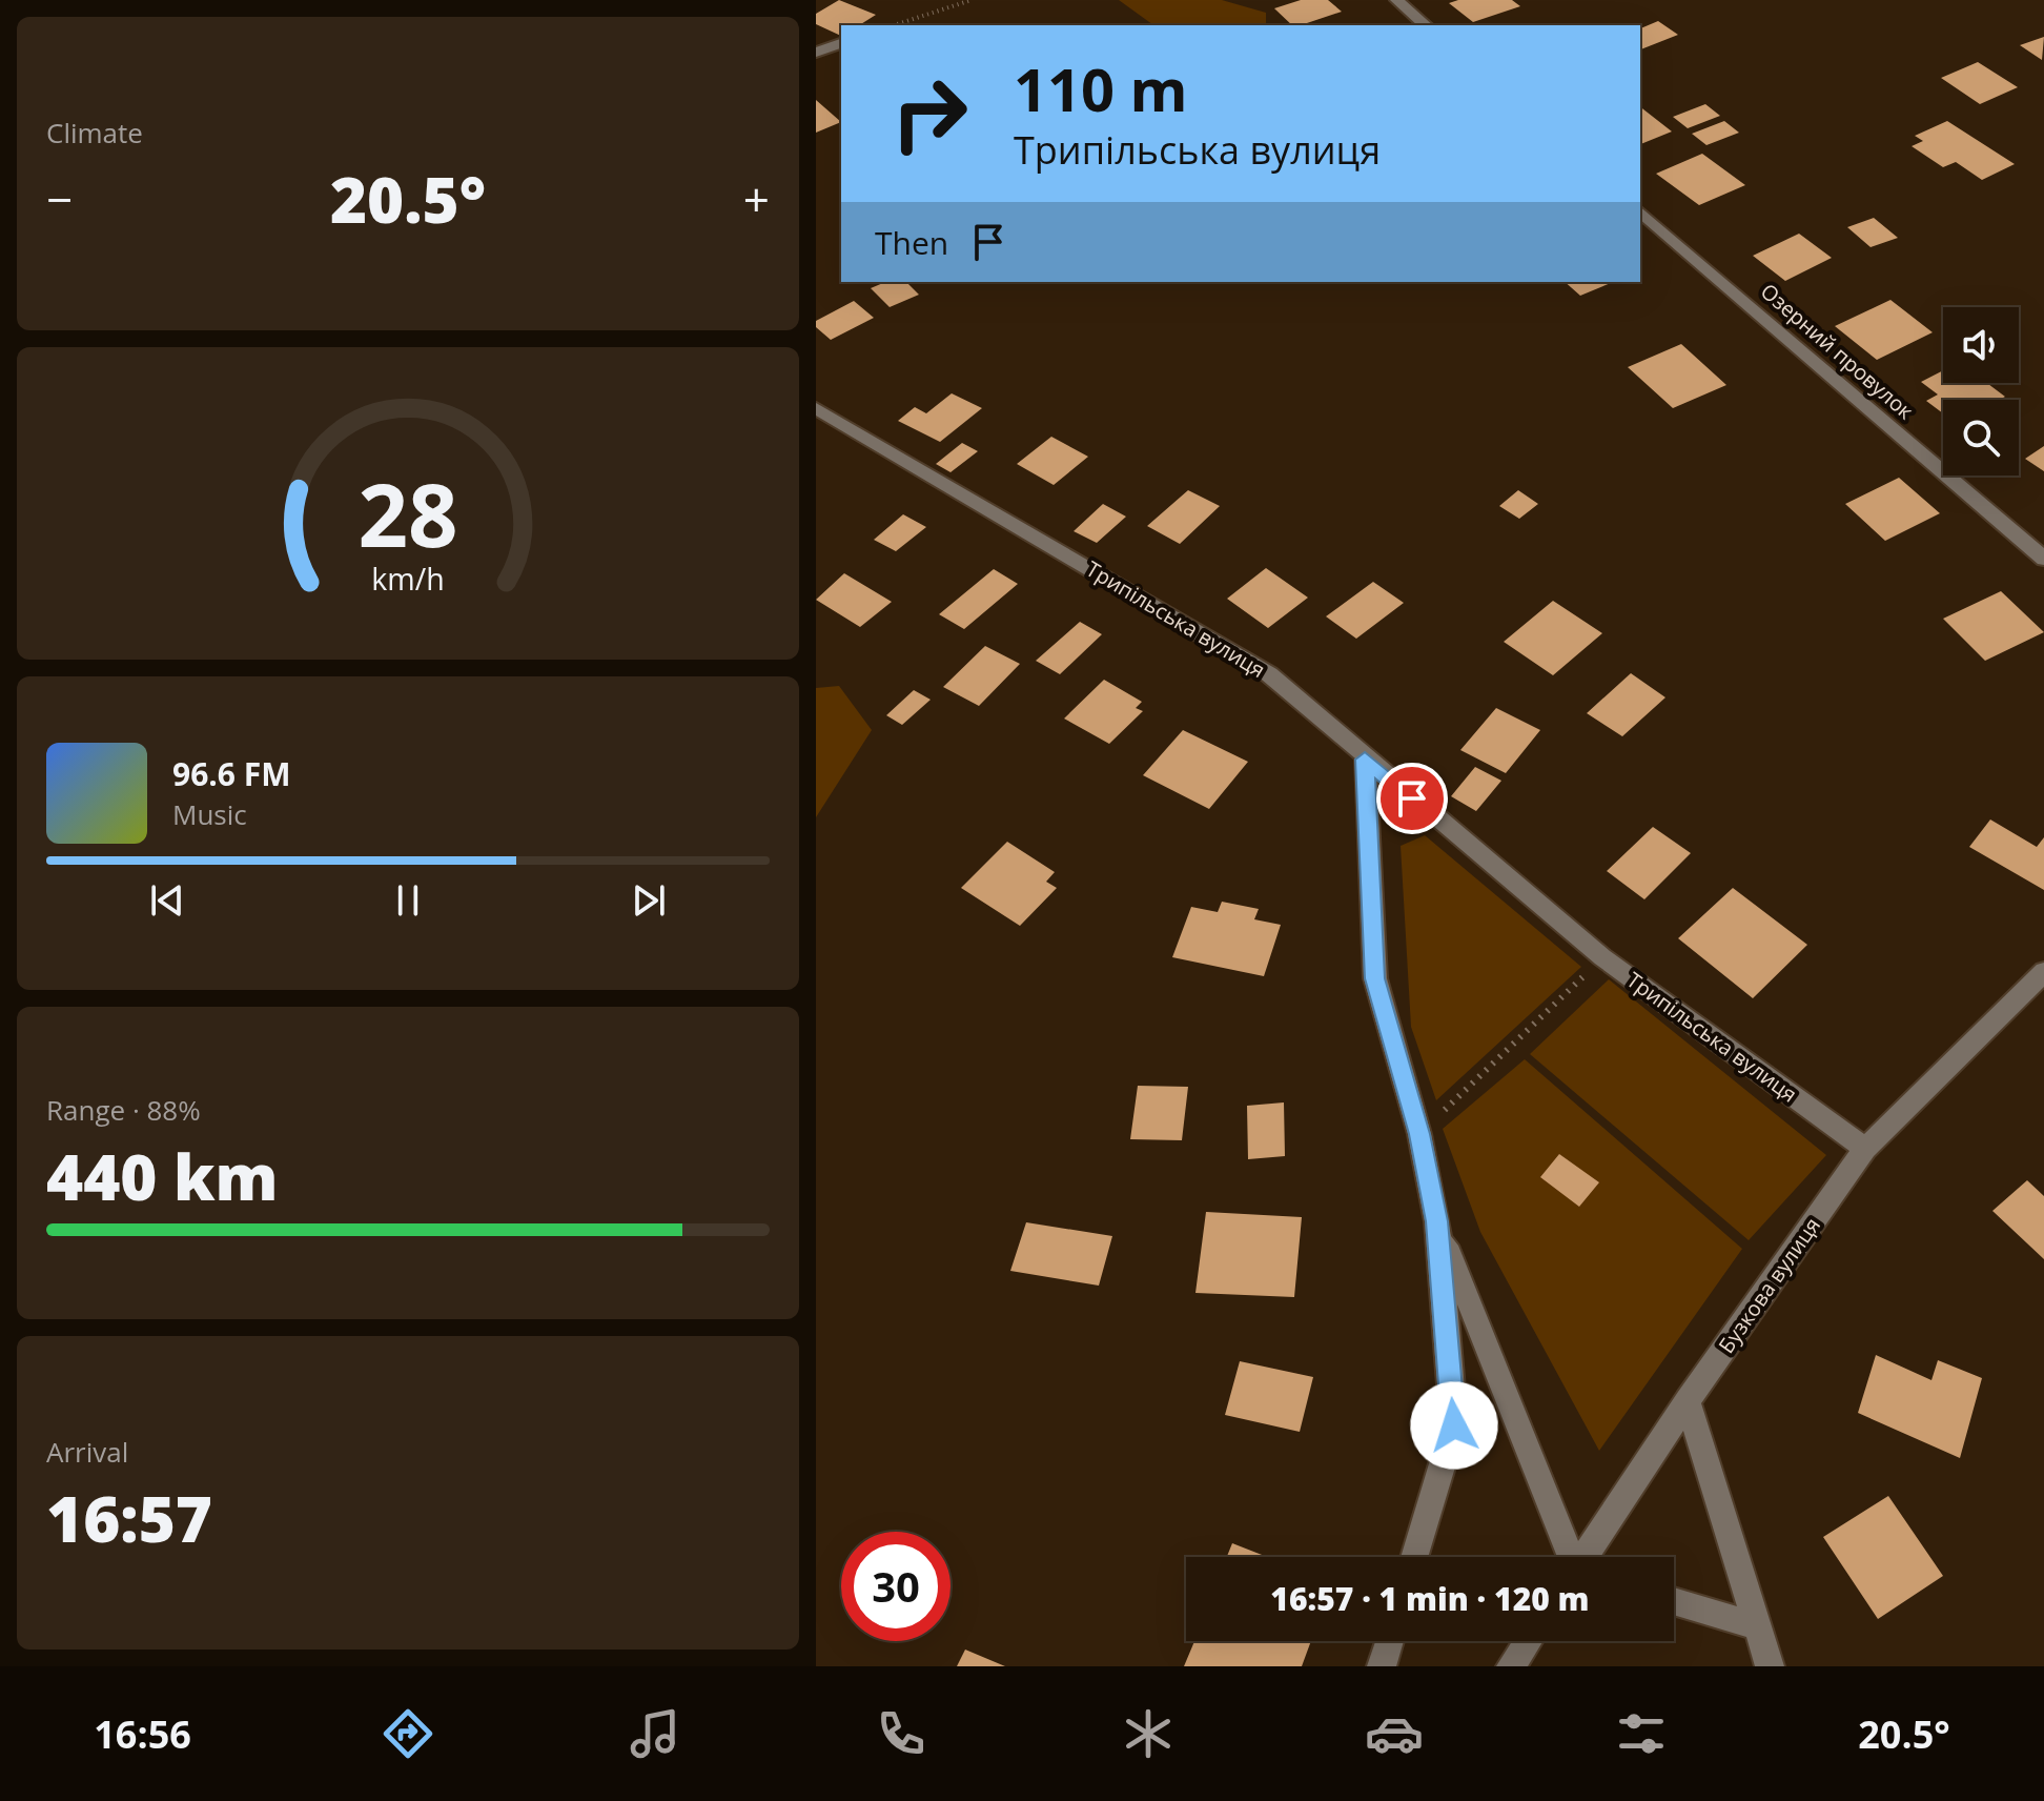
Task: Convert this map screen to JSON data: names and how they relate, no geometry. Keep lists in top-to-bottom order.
{
  "streets": {
    "street": ["Озерний провулок", "Трипільська вулиця", "Бузкова вулиця"]
  },
  "crossings": [
    ["Трипільська вулиця", "Бузкова вулиця"]
  ],
  "page": {
    "tile": [
      "Climate",
      ["Range · 88%", "440 km"],
      ["Arrival", "16:57"]
    ],
    "turn": ["110 m", "Трипільська вулиця"],
    "heat": ["−", "20.5°", "+"],
    "then": "Then",
    "song": ["96.6 FM", "Music"],
    "limit": "30",
    "trip": "16:57 · 1 min · 120 m",
    "tabs": ["16:56", "20.5°"],
    "gauge": ["28", "km/h"]
  }
}
